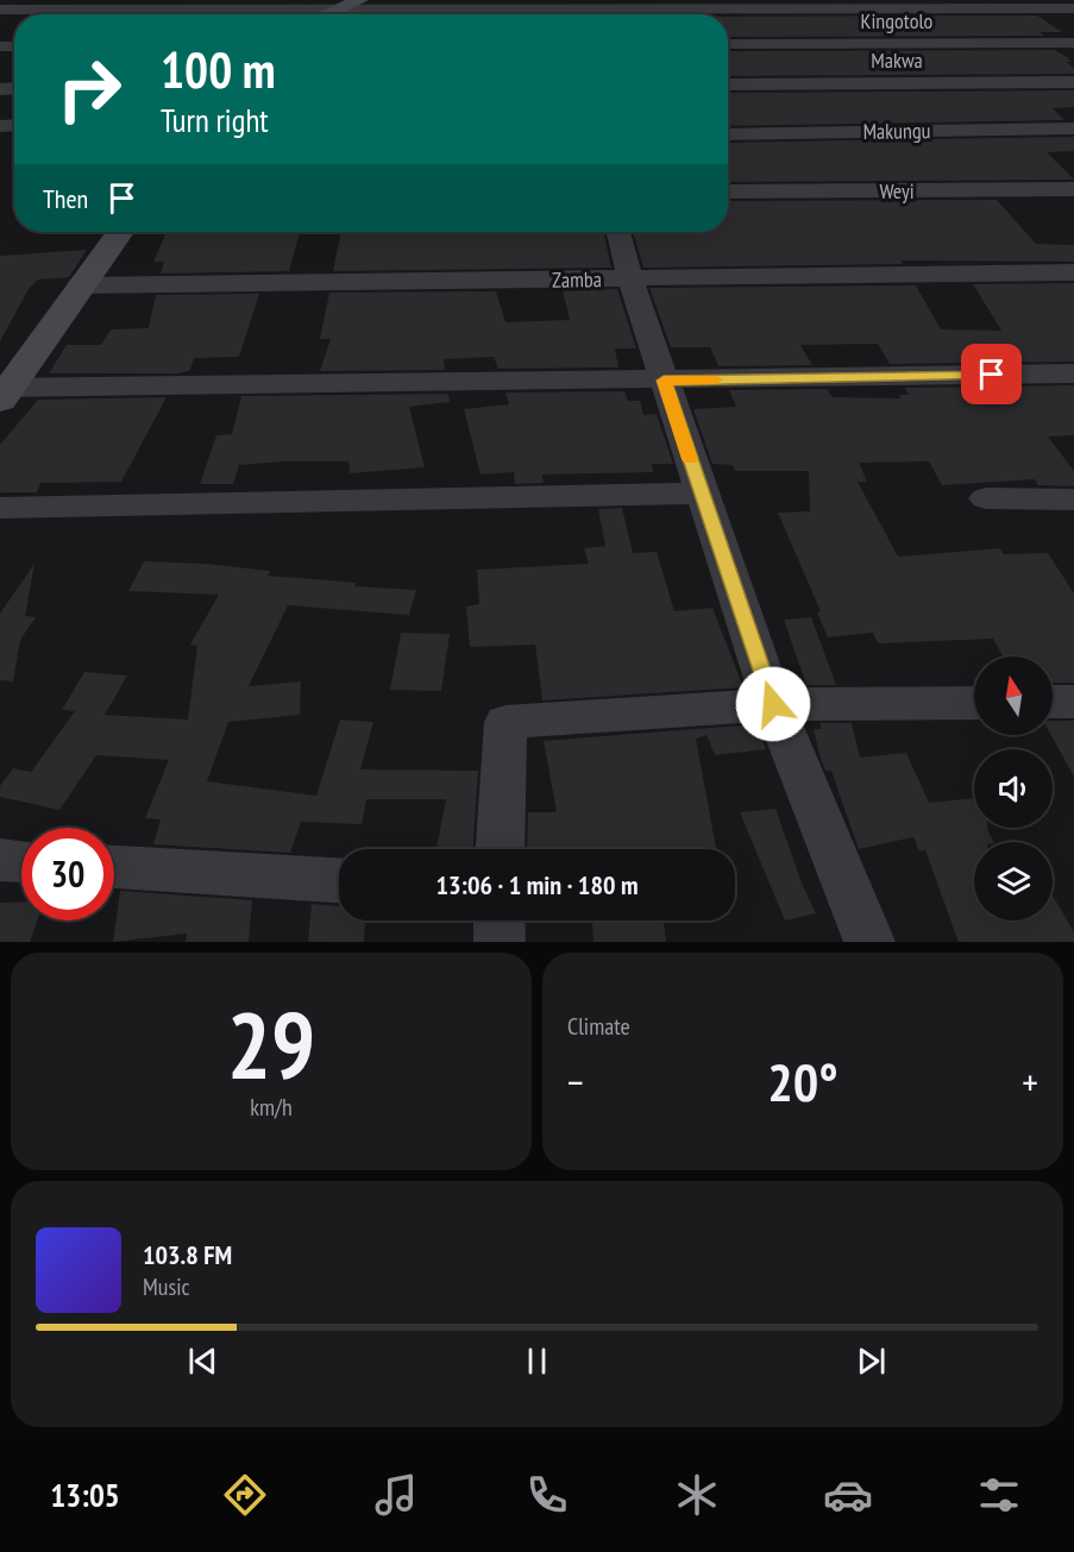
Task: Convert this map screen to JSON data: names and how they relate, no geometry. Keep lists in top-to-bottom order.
{
  "streets": {
    "street": [
      "Kingotolo",
      "Makwa",
      "Makungu",
      "Weyi",
      "Zamba"
    ]
  },
  "north": "top",
  "page": {
    "turn": ["100 m", "Turn right"],
    "then": "Then",
    "limit": "30",
    "trip": "13:06 · 1 min · 180 m",
    "tile": [
      ["29", "km/h"],
      "Climate"
    ],
    "heat": ["−", "20°", "+"],
    "song": ["103.8 FM", "Music"],
    "tabs": "13:05"
  }
}
